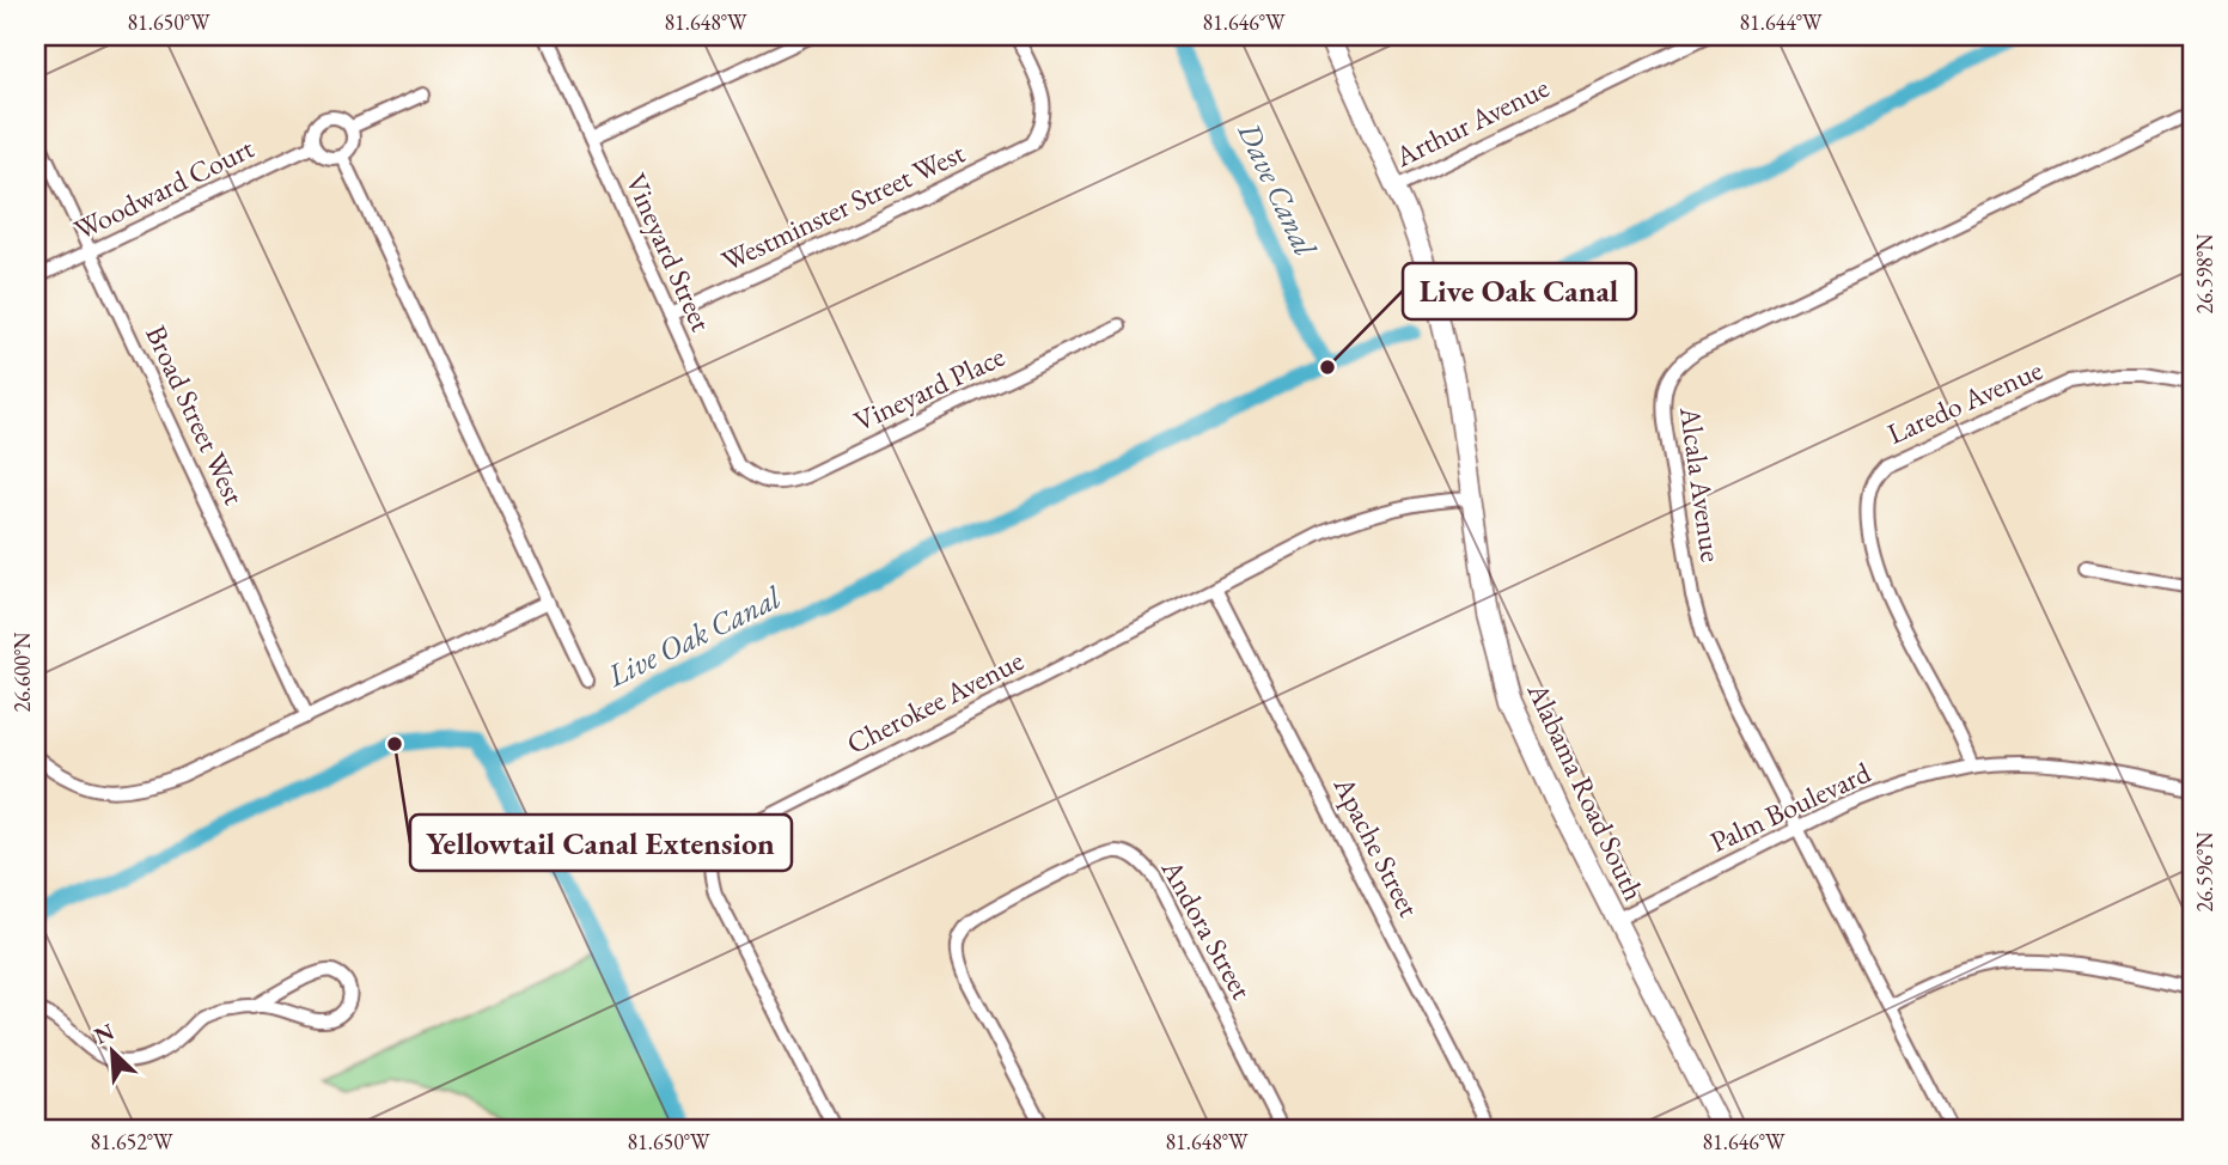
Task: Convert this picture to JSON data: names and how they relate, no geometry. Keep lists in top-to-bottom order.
{
  "streets": {
    "street": [
      "Arthur Avenue",
      "Woodward Court",
      "Westminster Street West",
      "Vineyard Street",
      "Vineyard Place",
      "Laredo Avenue",
      "Broad Street West",
      "Alcala Avenue",
      "Cherokee Avenue",
      "Alabama Road South",
      "Palm Boulevard",
      "Apache Street",
      "Andora Street"
    ]
  },
  "crossings": [
    ["Arthur Avenue", "Alabama Road South"],
    ["Woodward Court", "Broad Street West"],
    ["Westminster Street West", "Vineyard Street"],
    ["Vineyard Street", "Vineyard Place"],
    ["Laredo Avenue", "Palm Boulevard"],
    ["Alcala Avenue", "Palm Boulevard"],
    ["Cherokee Avenue", "Alabama Road South"],
    ["Cherokee Avenue", "Apache Street"],
    ["Alabama Road South", "Palm Boulevard"]
  ],
  "water": ["Dave Canal", "Live Oak Canal"],
  "places": ["Live Oak Canal", "Yellowtail Canal Extension"],
  "north": "top left",
  "coordinates": [
    "81.650°W",
    "81.648°W",
    "81.646°W",
    "81.644°W",
    "26.598°N",
    "26.600°N",
    "26.596°N",
    "81.652°W"
  ]
}
